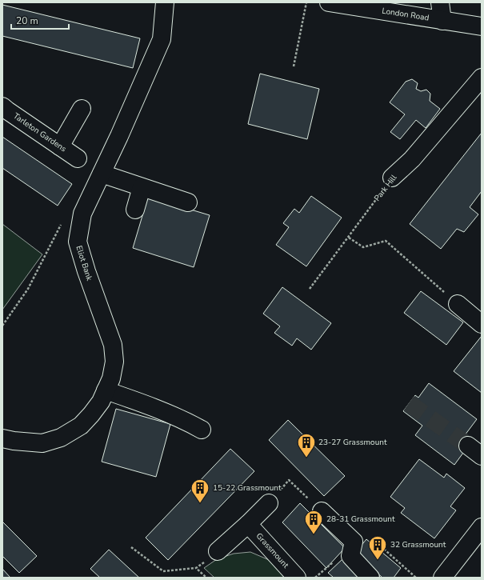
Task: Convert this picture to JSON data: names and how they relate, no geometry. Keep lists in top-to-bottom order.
{
  "streets": {
    "main road": [
      "London Road",
      "Tarleton Gardens",
      "Park Hill",
      "Eliot Bank",
      "Grassmount"
    ]
  },
  "places": {
    "building": [
      "23-27 Grassmount",
      "15-22 Grassmount",
      "28-31 Grassmount",
      "32 Grassmount"
    ]
  },
  "scale_bar": "20 m"
}
